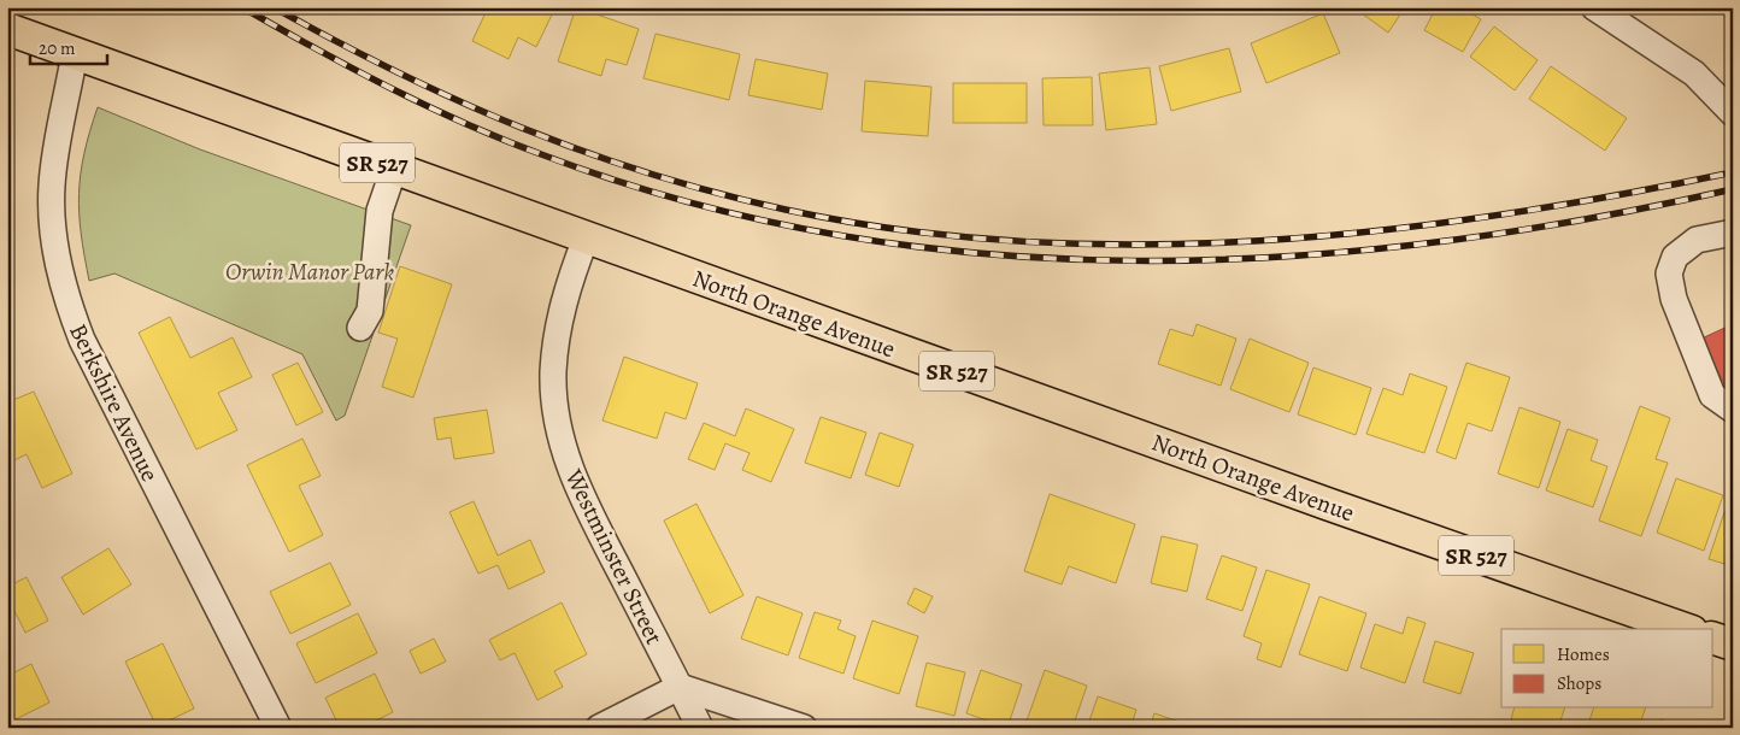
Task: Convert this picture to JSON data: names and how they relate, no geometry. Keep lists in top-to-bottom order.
{
  "streets": {
    "main road": ["SR 527", "North Orange Avenue"],
    "street": ["Berkshire Avenue", "Westminster Street"]
  },
  "crossings": [
    ["SR 527", "North Orange Avenue"],
    ["SR 527", "Berkshire Avenue"],
    ["North Orange Avenue", "Berkshire Avenue"],
    ["North Orange Avenue", "Westminster Street"]
  ],
  "parks": ["Orwin Manor Park"],
  "legend": ["Homes", "Shops"],
  "scale_bar": "20 m"
}
